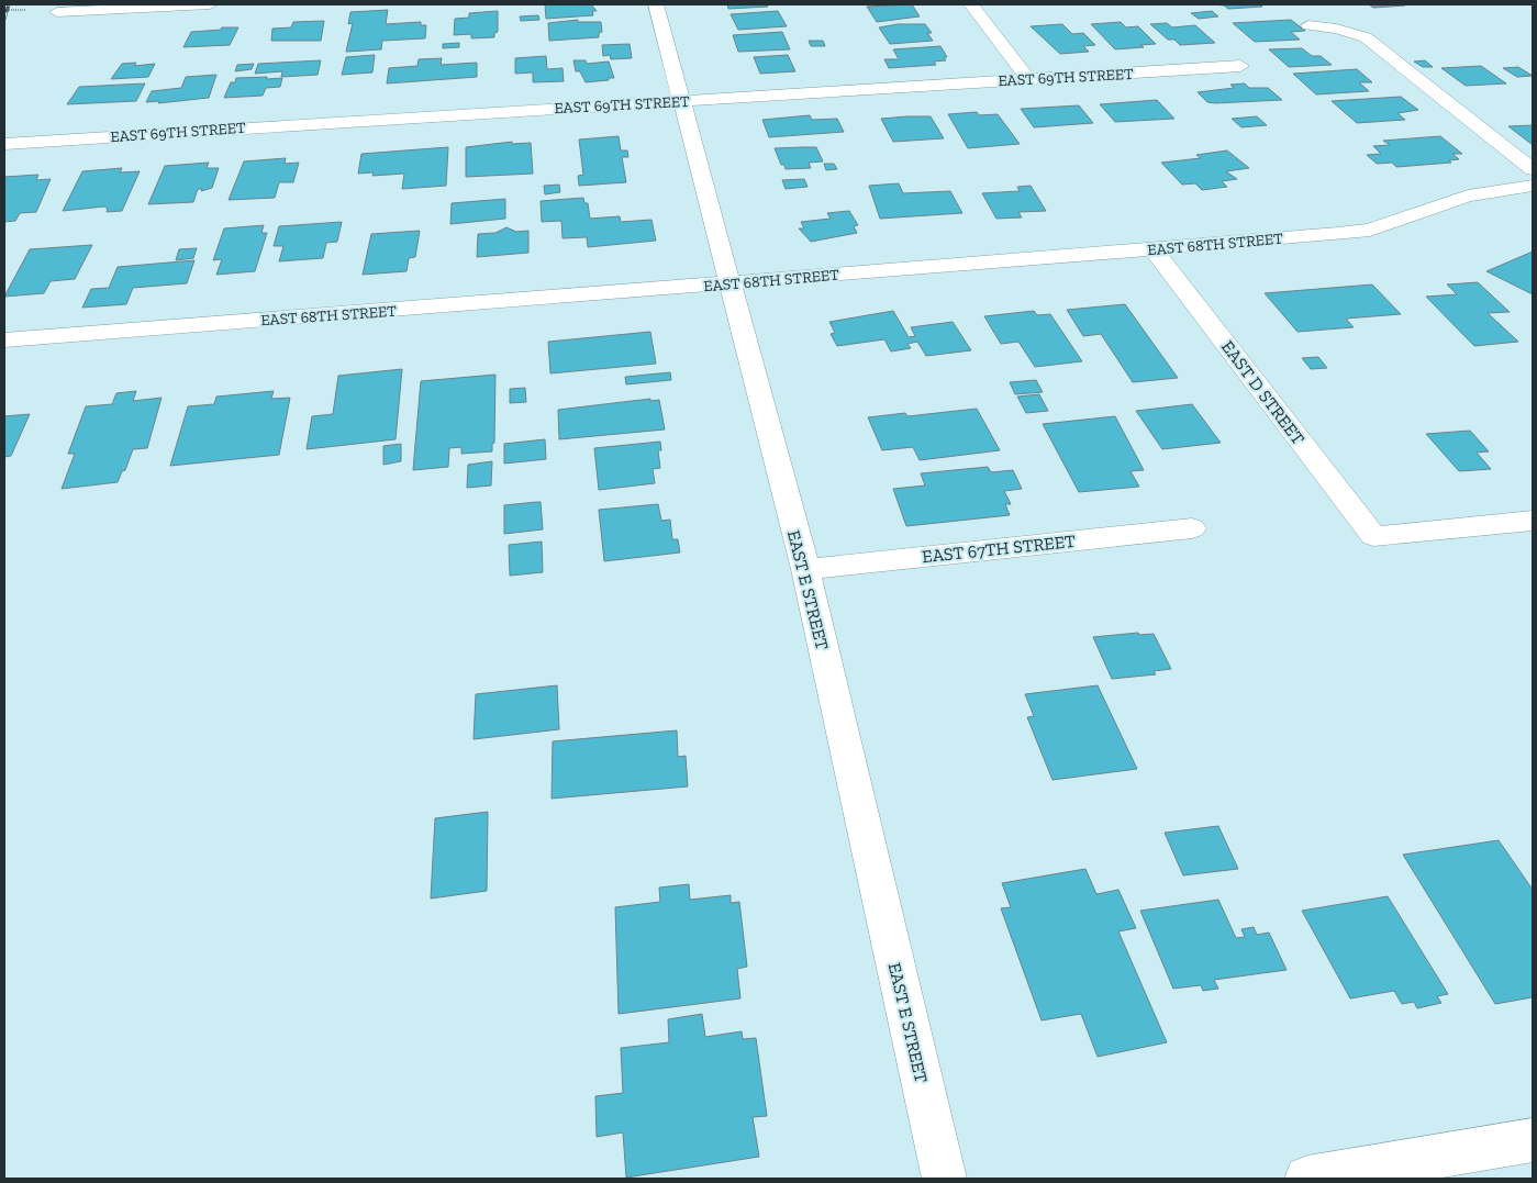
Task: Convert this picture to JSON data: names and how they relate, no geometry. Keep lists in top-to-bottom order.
{
  "streets": {
    "street": [
      "EAST 69TH STREET",
      "EAST 68TH STREET",
      "EAST D STREET",
      "EAST 67TH STREET",
      "EAST E STREET"
    ]
  },
  "crossings": [
    ["EAST 69TH STREET", "EAST E STREET"],
    ["EAST 68TH STREET", "EAST D STREET"],
    ["EAST 68TH STREET", "EAST E STREET"],
    ["EAST 67TH STREET", "EAST E STREET"]
  ]
}
